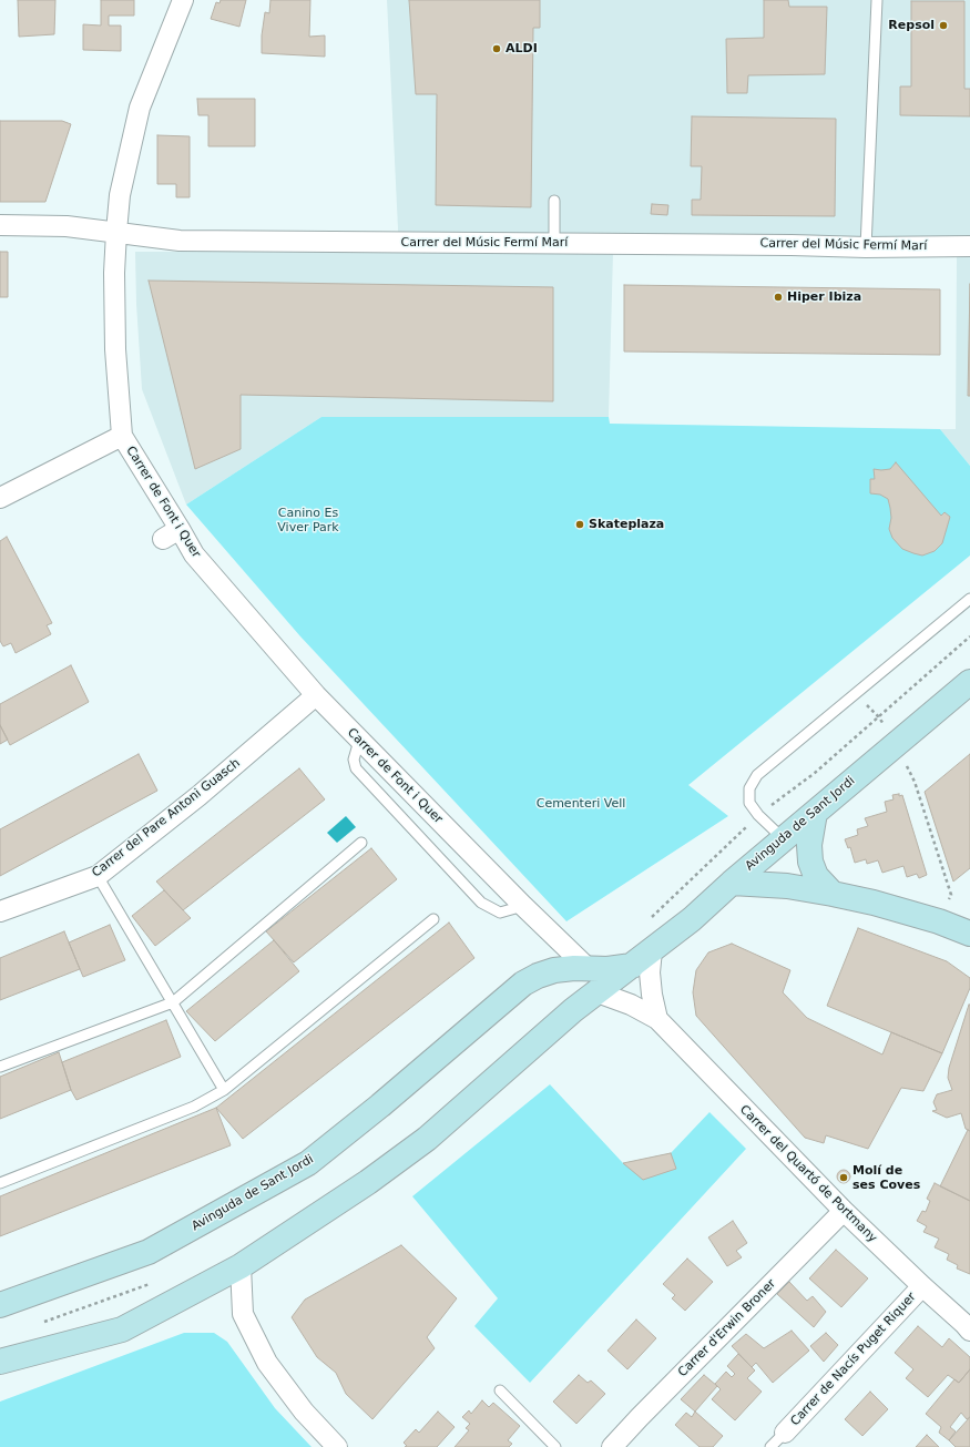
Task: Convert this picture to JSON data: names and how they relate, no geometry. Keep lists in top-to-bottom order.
{
  "streets": {
    "street": [
      "Carrer del Músic Fermí Marí",
      "Carrer de Font i Quer",
      "Carrer del Pare Antoni Guasch",
      "Avinguda de Sant Jordi",
      "Carrer del Quartó de Portmany",
      "Carrer d'Erwin Broner",
      "Carrer de Nacís Puget Riquer"
    ]
  },
  "crossings": [
    ["Carrer del Músic Fermí Marí", "Carrer de Font i Quer"],
    ["Carrer de Font i Quer", "Carrer del Pare Antoni Guasch"],
    ["Carrer de Font i Quer", "Avinguda de Sant Jordi"],
    ["Avinguda de Sant Jordi", "Carrer del Quartó de Portmany"],
    ["Carrer del Quartó de Portmany", "Carrer d'Erwin Broner"],
    ["Carrer del Quartó de Portmany", "Carrer de Nacís Puget Riquer"]
  ],
  "parks": ["Canino Es Viver Park", "Cementeri Vell"],
  "places": [
    "Repsol",
    "ALDI",
    "Hiper Ibiza",
    "Skateplaza",
    "Molí de ses Coves"
  ]
}
